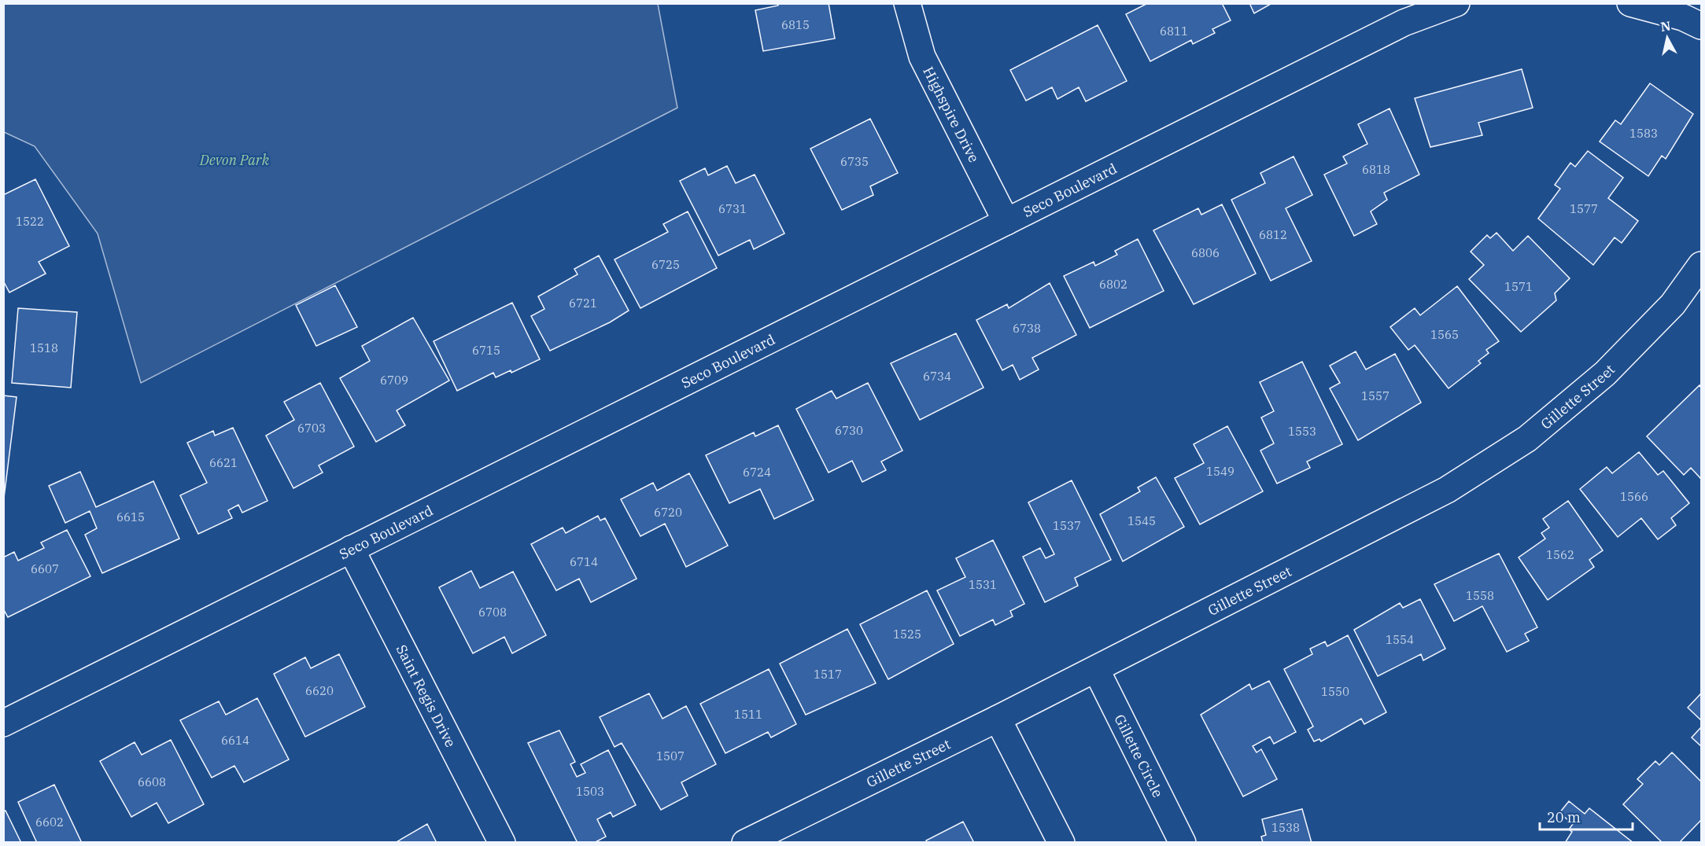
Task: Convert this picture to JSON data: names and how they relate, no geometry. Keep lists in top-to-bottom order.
{
  "streets": {
    "street": [
      "Highspire Drive",
      "Seco Boulevard",
      "Gillette Street",
      "Saint Regis Drive",
      "Gillette Circle"
    ]
  },
  "crossings": [
    ["Highspire Drive", "Seco Boulevard"],
    ["Seco Boulevard", "Saint Regis Drive"],
    ["Gillette Street", "Gillette Circle"]
  ],
  "parks": ["Devon Park"],
  "house_numbers": [
    "6815",
    "6811",
    "1583",
    "6735",
    "6818",
    "6731",
    "1577",
    "1522",
    "6812",
    "6806",
    "6725",
    "6802",
    "1571",
    "6721",
    "6738",
    "1565",
    "1518",
    "6715",
    "6734",
    "6709",
    "1557",
    "6703",
    "6730",
    "1553",
    "6621",
    "1549",
    "6724",
    "1566",
    "6720",
    "6615",
    "1545",
    "1537",
    "1562",
    "6714",
    "6607",
    "1531",
    "1558",
    "6708",
    "1525",
    "1554",
    "1517",
    "6620",
    "1550",
    "1511",
    "6614",
    "1507",
    "6608",
    "1503",
    "6602",
    "1538"
  ],
  "scale_bar": "20 m",
  "north": "top"
}
